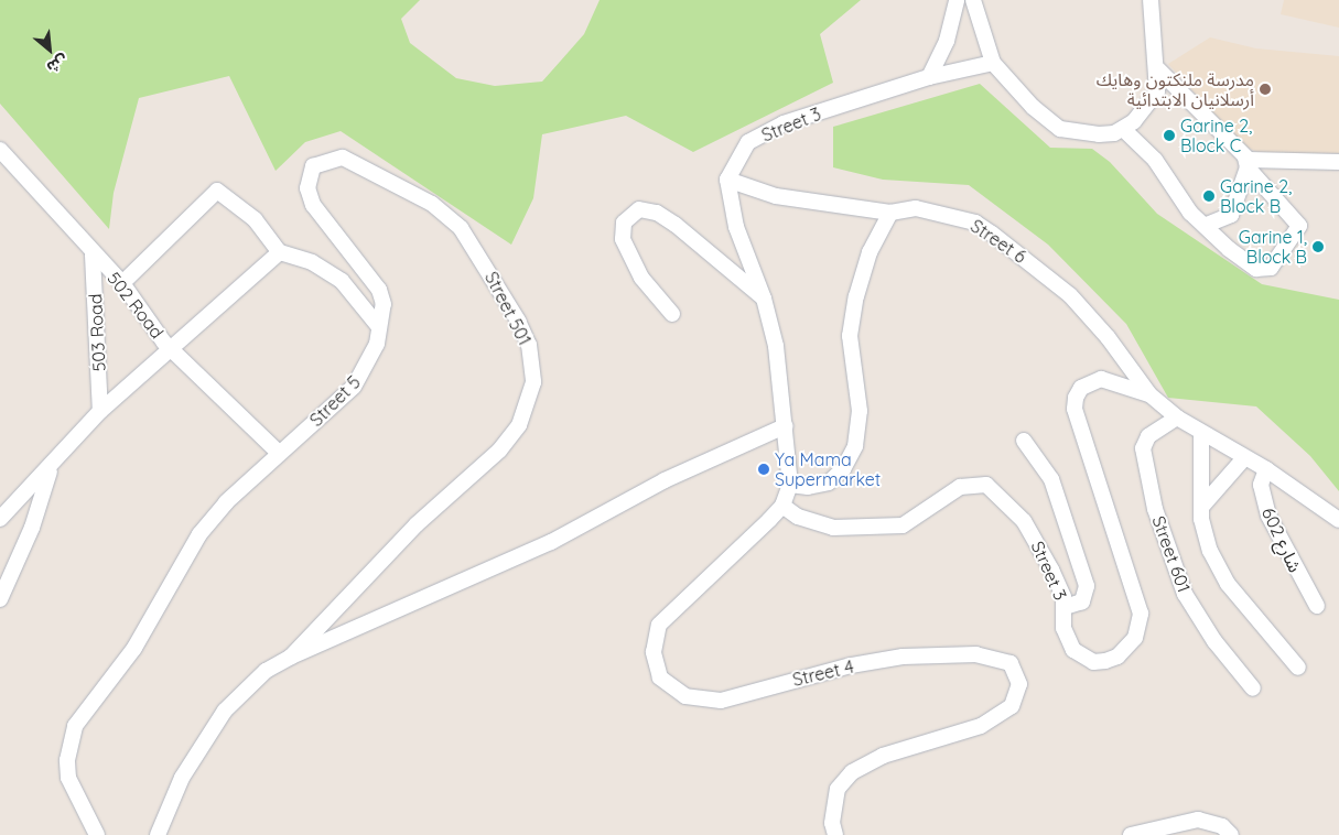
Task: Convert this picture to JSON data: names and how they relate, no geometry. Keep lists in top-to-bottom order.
{
  "streets": {
    "street": [
      "Street 3",
      "Street 6",
      "502 Road",
      "Street 501",
      "503 Road",
      "Street 5",
      "شارع 602",
      "Street 601",
      "Street 4"
    ]
  },
  "crossings": [
    ["Street 3", "Street 6"],
    ["Street 3", "Street 4"],
    ["Street 6", "شارع 602"],
    ["Street 6", "Street 601"],
    ["502 Road", "503 Road"],
    ["502 Road", "Street 5"],
    ["Street 501", "Street 5"]
  ],
  "places": [
    "مدرسة ملنكتون وهايك أرسلانيان الابتدائية",
    "Garine 2, Block C",
    "Garine 2, Block B",
    "Garine 1, Block B",
    "Ya Mama Supermarket"
  ],
  "north": "bottom right"
}
